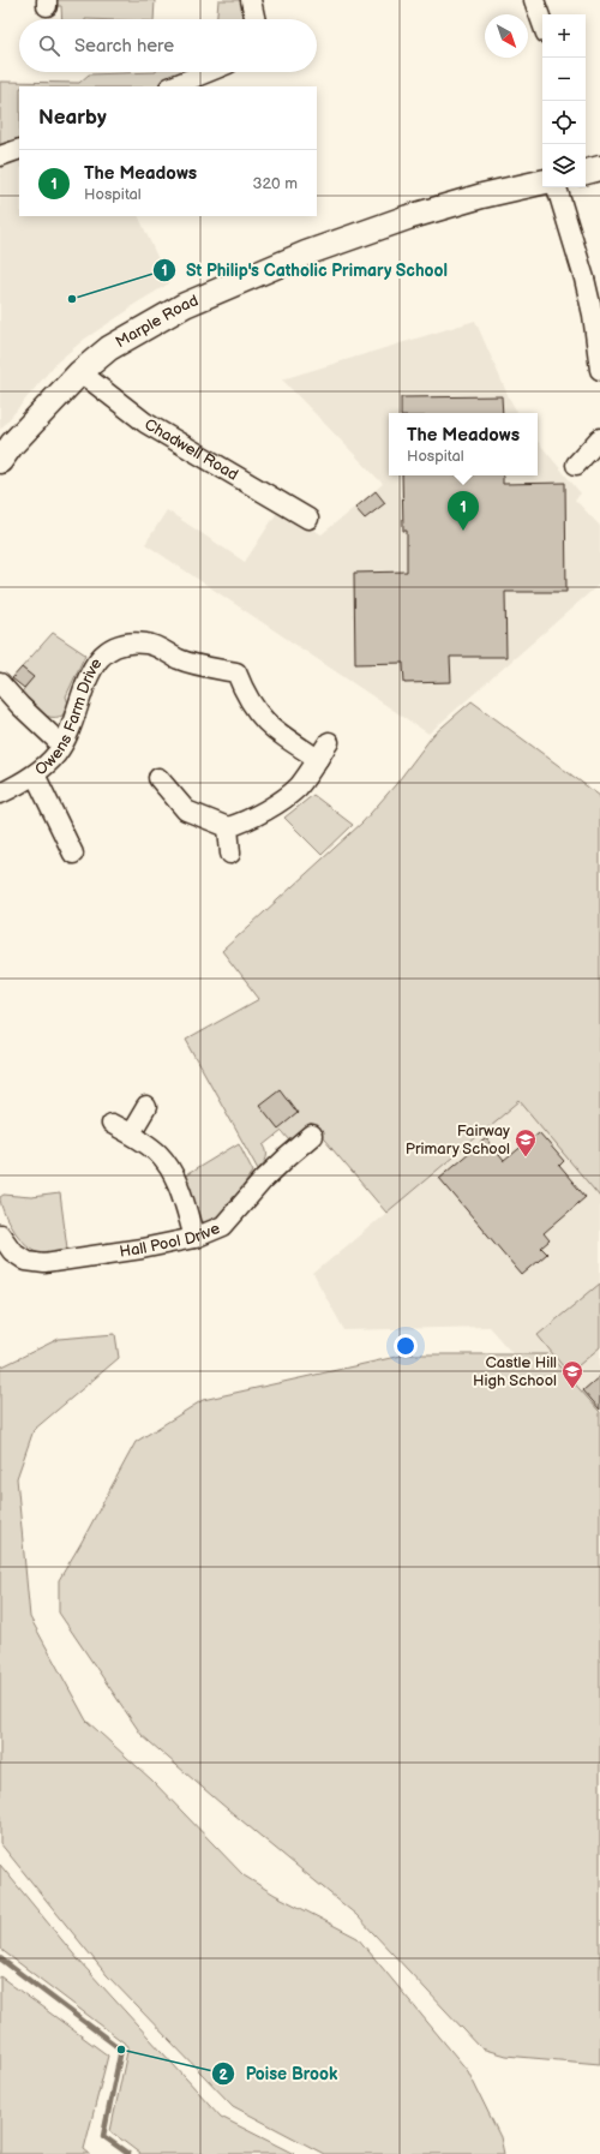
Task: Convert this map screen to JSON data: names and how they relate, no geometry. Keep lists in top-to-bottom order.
{
  "streets": {
    "main road": ["Marple Road"],
    "street": ["Chadwell Road", "Owens Farm Drive", "Hall Pool Drive"]
  },
  "crossings": [
    ["Marple Road", "Chadwell Road"]
  ],
  "places": {
    "other": ["St Philip's Catholic Primary School", "Poise Brook"],
    "school or university": ["Fairway Primary School", "Castle Hill High School"]
  },
  "north": "bottom right",
  "page": {
    "map_buttons": ["+", "−"],
    "search": "Search here",
    "heading": "Nearby",
    "list": [
      {
        "mark": "1",
        "name": "The Meadows",
        "note": "Hospital",
        "value": "320 m"
      }
    ],
    "popup": ["The Meadows", "Hospital"],
    "pins": "1"
  }
}
